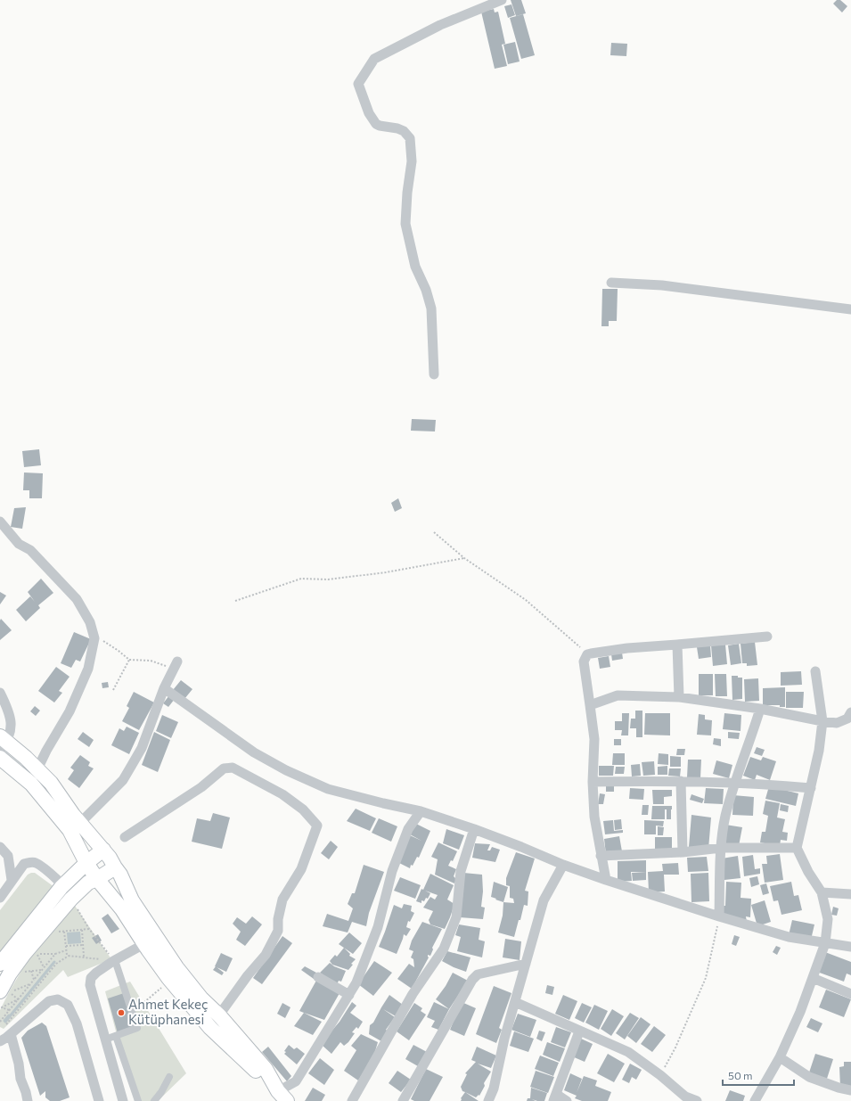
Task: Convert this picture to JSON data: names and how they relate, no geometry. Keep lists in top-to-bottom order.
{
  "places": ["Ahmet Kekeç Kütüphanesi"],
  "scale_bar": "50 m"
}
